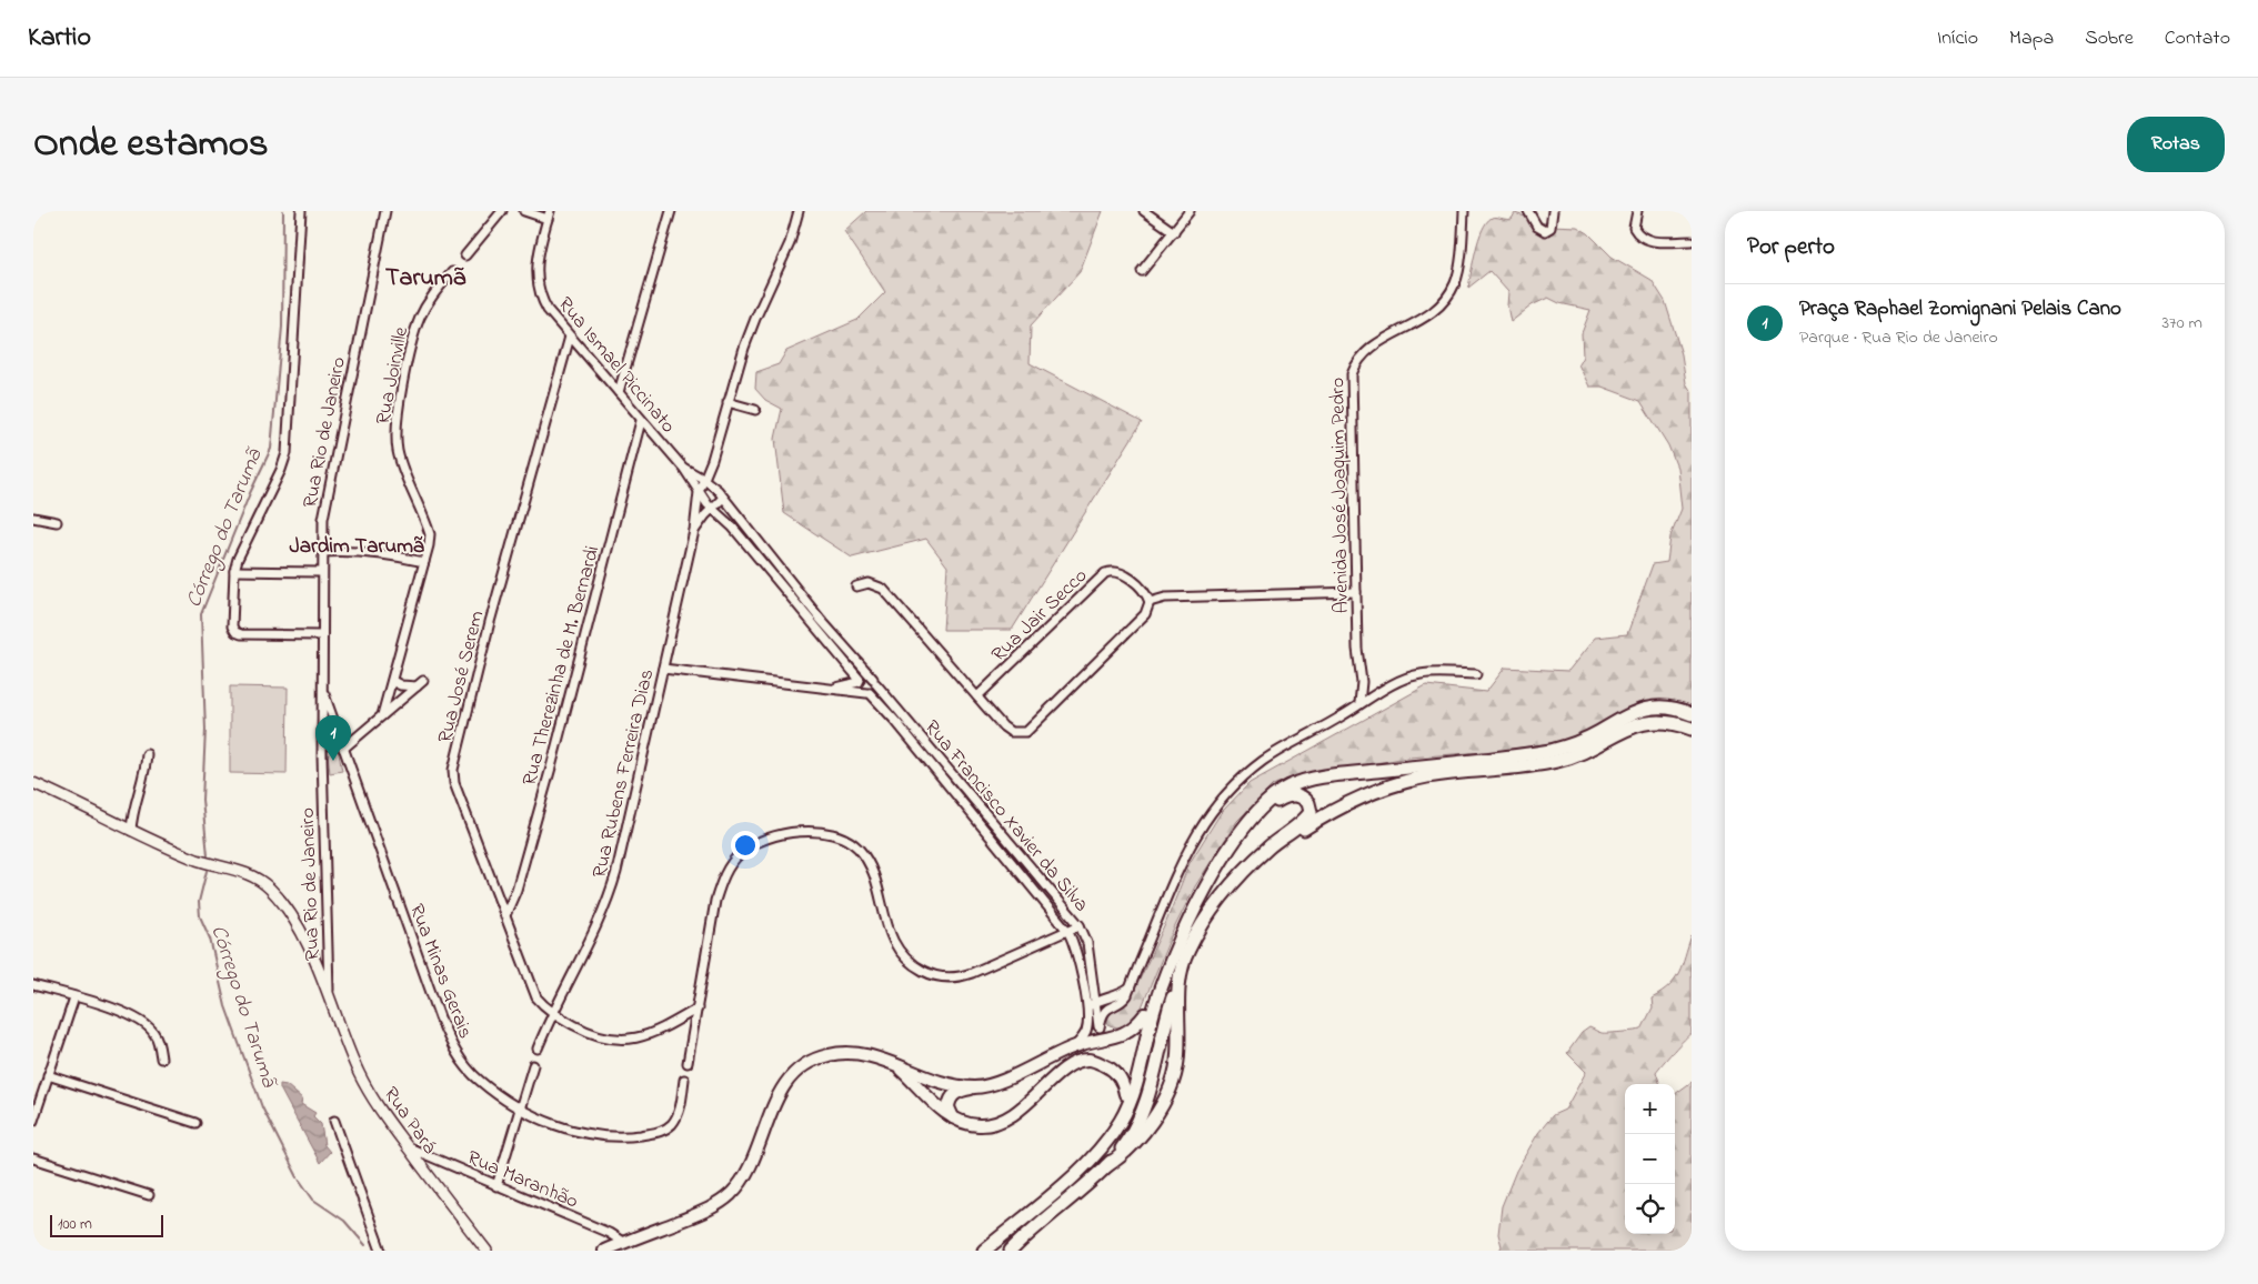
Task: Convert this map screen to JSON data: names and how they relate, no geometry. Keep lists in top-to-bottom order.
{
  "streets": {
    "street": [
      "Rua Ismael Piccinato",
      "Rua Joinville",
      "Rua Rio de Janeiro",
      "Avenida José Joaquim Pedro",
      "Rua Jair Secco",
      "Rua Therezinha de M. Bernardi",
      "Rua José Serem",
      "Rua Rubens Ferreira Dias",
      "Rua Francisco Xavier da Silva",
      "Rua Minas Gerais",
      "Rua Pará",
      "Rua Maranhão"
    ]
  },
  "crossings": [
    ["Rua Ismael Piccinato", "Rua Therezinha de M. Bernardi"],
    ["Rua Ismael Piccinato", "Rua José Serem"],
    ["Rua Ismael Piccinato", "Rua Rubens Ferreira Dias"],
    ["Rua Ismael Piccinato", "Rua Francisco Xavier da Silva"],
    ["Rua Rio de Janeiro", "Rua Minas Gerais"],
    ["Rua Rio de Janeiro", "Rua Pará"],
    ["Rua Therezinha de M. Bernardi", "Rua José Serem"],
    ["Rua José Serem", "Rua Rubens Ferreira Dias"],
    ["Rua Rubens Ferreira Dias", "Rua Francisco Xavier da Silva"],
    ["Rua Pará", "Rua Maranhão"]
  ],
  "districts": ["Tarumã", "Jardim Tarumã"],
  "water": ["Córrego do Tarumã"],
  "scale_bar": "100 m",
  "page": {
    "header": "Kartio",
    "nav": [
      "Início",
      "Mapa",
      "Sobre",
      "Contato"
    ],
    "title": "Onde estamos",
    "buttons": "Rotas",
    "heading": "Por perto",
    "list": [
      {
        "mark": "1",
        "name": "Praça Raphael Zomignani Pelais Cano",
        "note": "Parque · Rua Rio de Janeiro",
        "value": "370 m"
      }
    ],
    "pins": "1",
    "map_buttons": ["+", "−"],
    "scale": "100 m"
  }
}
